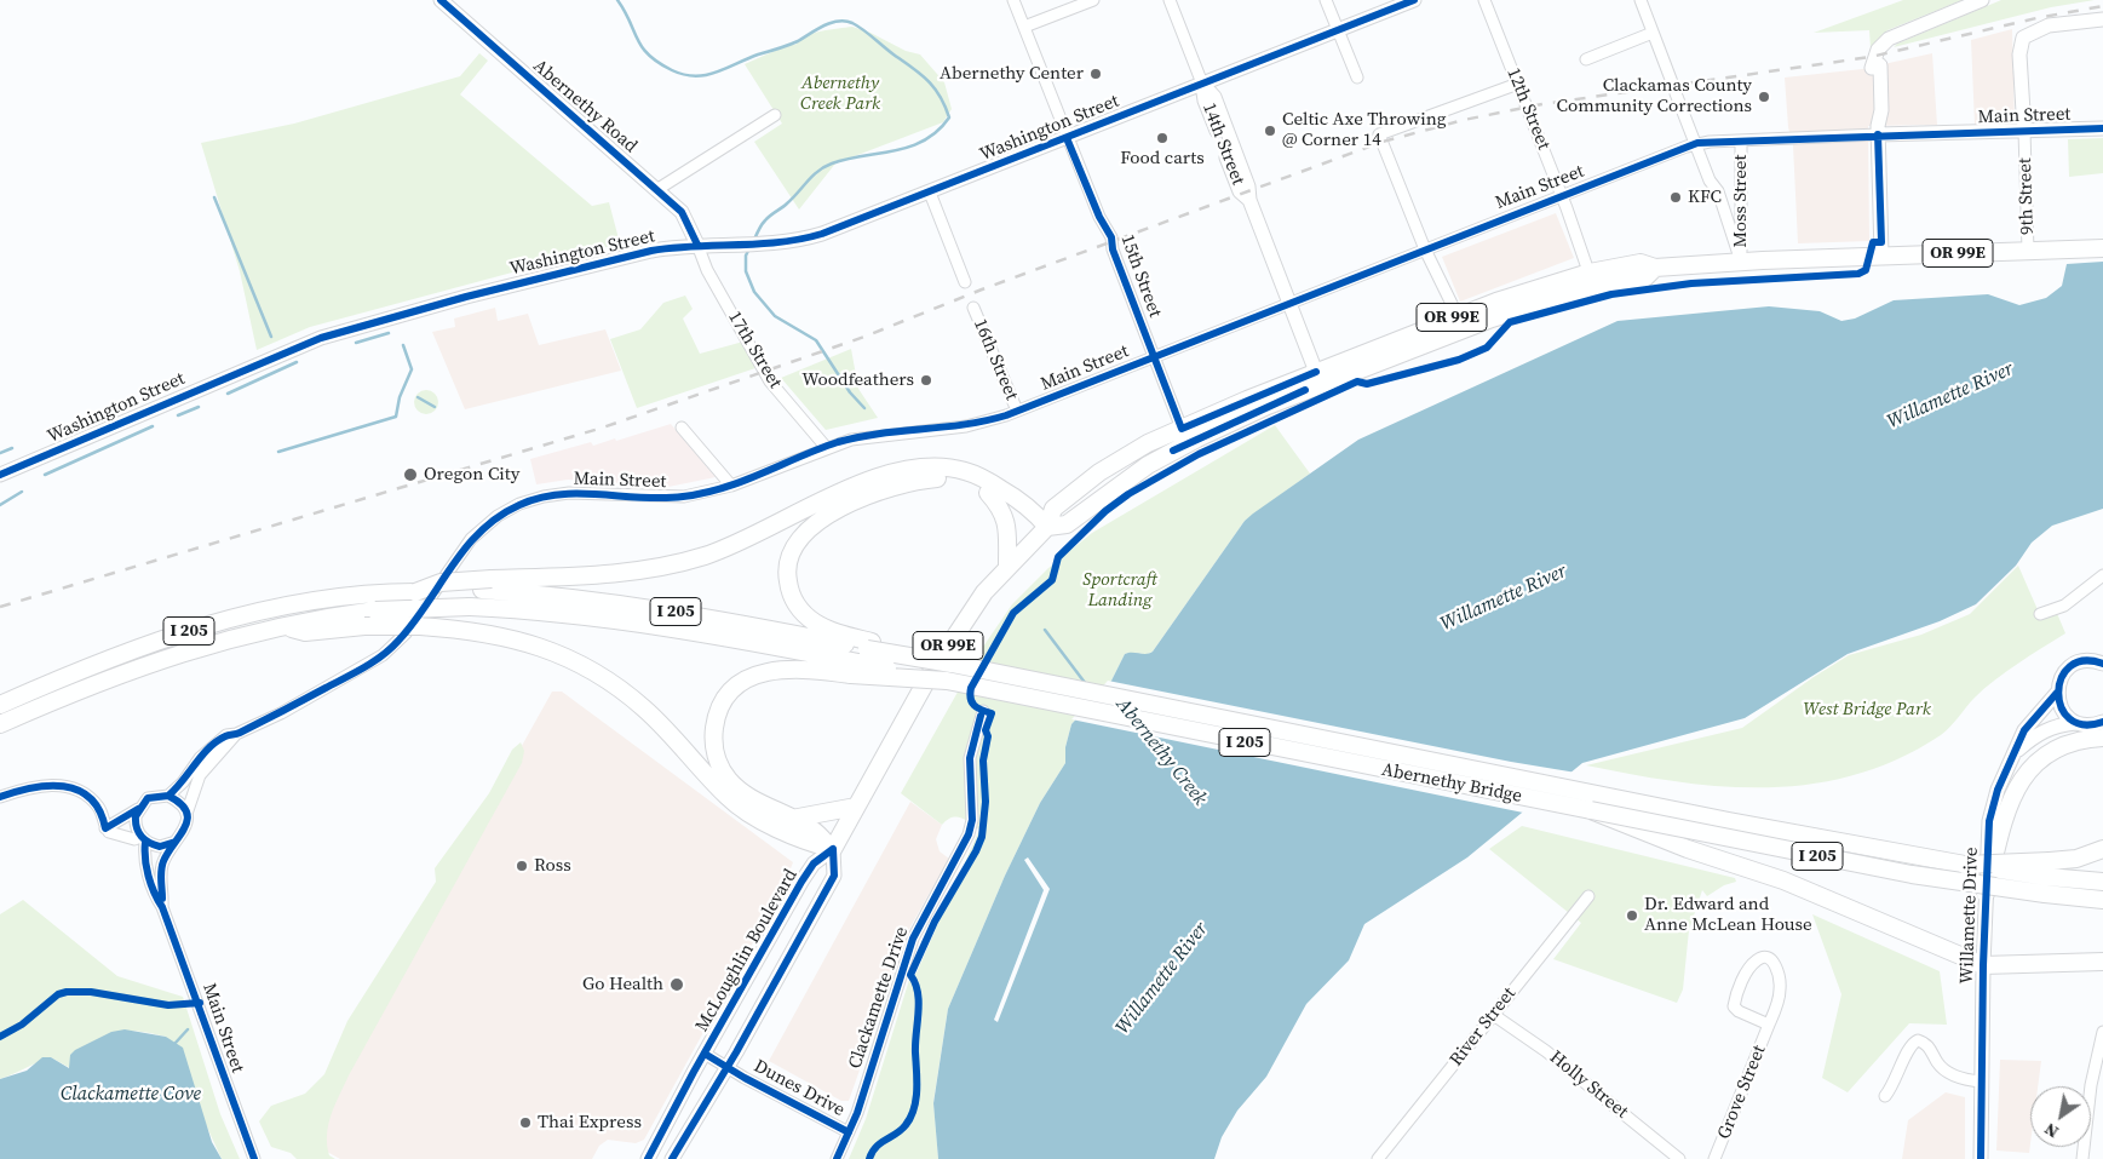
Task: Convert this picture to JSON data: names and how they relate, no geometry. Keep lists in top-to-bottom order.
{
  "streets": {
    "highway": [
      "OR 99E",
      "I 205",
      "Abernethy Bridge",
      "McLoughlin Boulevard"
    ],
    "main road": [
      "Abernethy Road",
      "Main Street",
      "Washington Street",
      "14th Street",
      "9th Street",
      "Willamette Drive"
    ],
    "street": [
      "12th Street",
      "Moss Street",
      "15th Street",
      "17th Street",
      "16th Street",
      "Clackamette Drive",
      "River Street",
      "Holly Street",
      "Dunes Drive",
      "Grove Street"
    ]
  },
  "crossings": [
    ["Abernethy Road", "Washington Street"],
    ["Abernethy Road", "17th Street"],
    ["12th Street", "Main Street"],
    ["12th Street", "McLoughlin Boulevard"],
    ["Main Street", "14th Street"],
    ["Main Street", "9th Street"],
    ["Main Street", "Moss Street"],
    ["Main Street", "15th Street"],
    ["Main Street", "17th Street"],
    ["Main Street", "16th Street"],
    ["Washington Street", "14th Street"],
    ["Washington Street", "15th Street"],
    ["Washington Street", "17th Street"],
    ["14th Street", "McLoughlin Boulevard"],
    ["9th Street", "McLoughlin Boulevard"],
    ["Moss Street", "McLoughlin Boulevard"],
    ["15th Street", "McLoughlin Boulevard"],
    ["I 205", "Abernethy Bridge"],
    ["McLoughlin Boulevard", "Dunes Drive"],
    ["Clackamette Drive", "Dunes Drive"],
    ["River Street", "Holly Street"]
  ],
  "water": ["Willamette River", "Abernethy Creek", "Clackamette Cove"],
  "parks": ["Abernethy Creek Park", "Sportcraft Landing", "West Bridge Park"],
  "places": [
    "Abernethy Center",
    "Clackamas County Community Corrections",
    "Celtic Axe Throwing @ Corner 14",
    "Food carts",
    "KFC",
    "Woodfeathers",
    "Oregon City",
    "Ross",
    "Dr. Edward and Anne McLean House",
    "Go Health",
    "Thai Express"
  ],
  "north": "bottom left"
}
